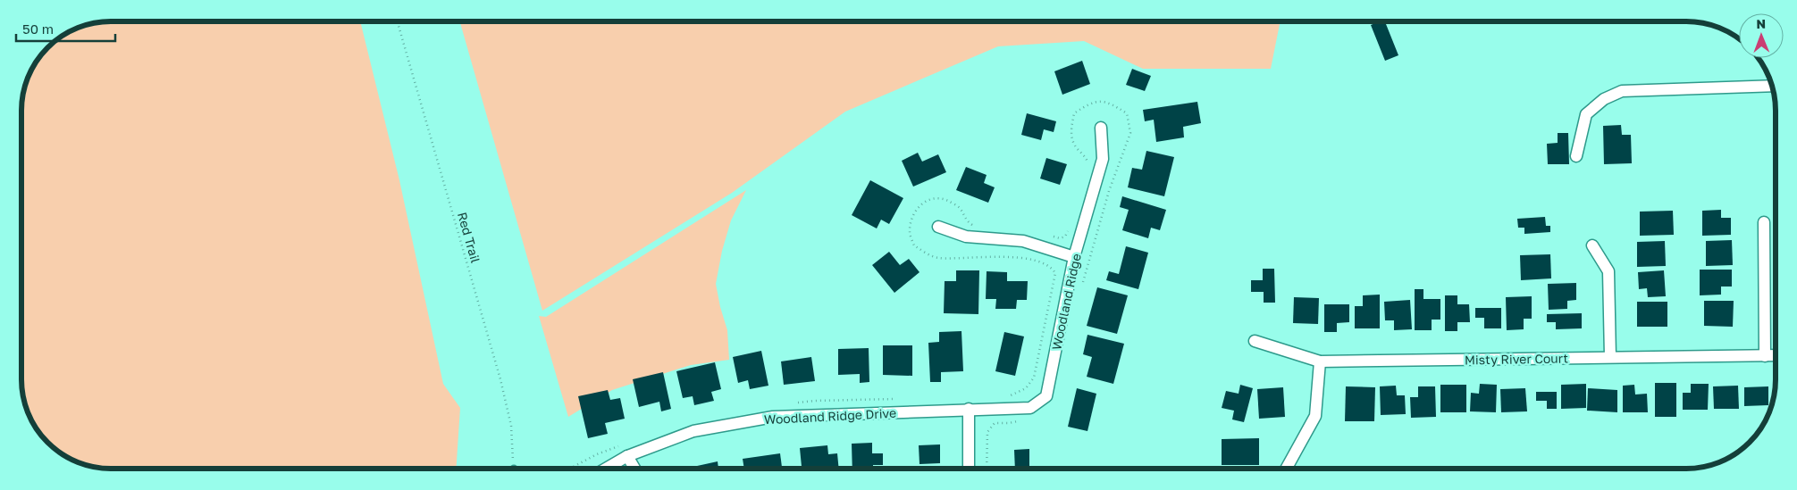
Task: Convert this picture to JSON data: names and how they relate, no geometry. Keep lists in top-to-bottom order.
{
  "streets": {
    "street": ["Woodland Ridge", "Misty River Court", "Woodland Ridge Drive"],
    "path": ["Red Trail"]
  },
  "crossings": [
    ["Woodland Ridge", "Woodland Ridge Drive"]
  ],
  "scale_bar": "50 m",
  "north": "top"
}
